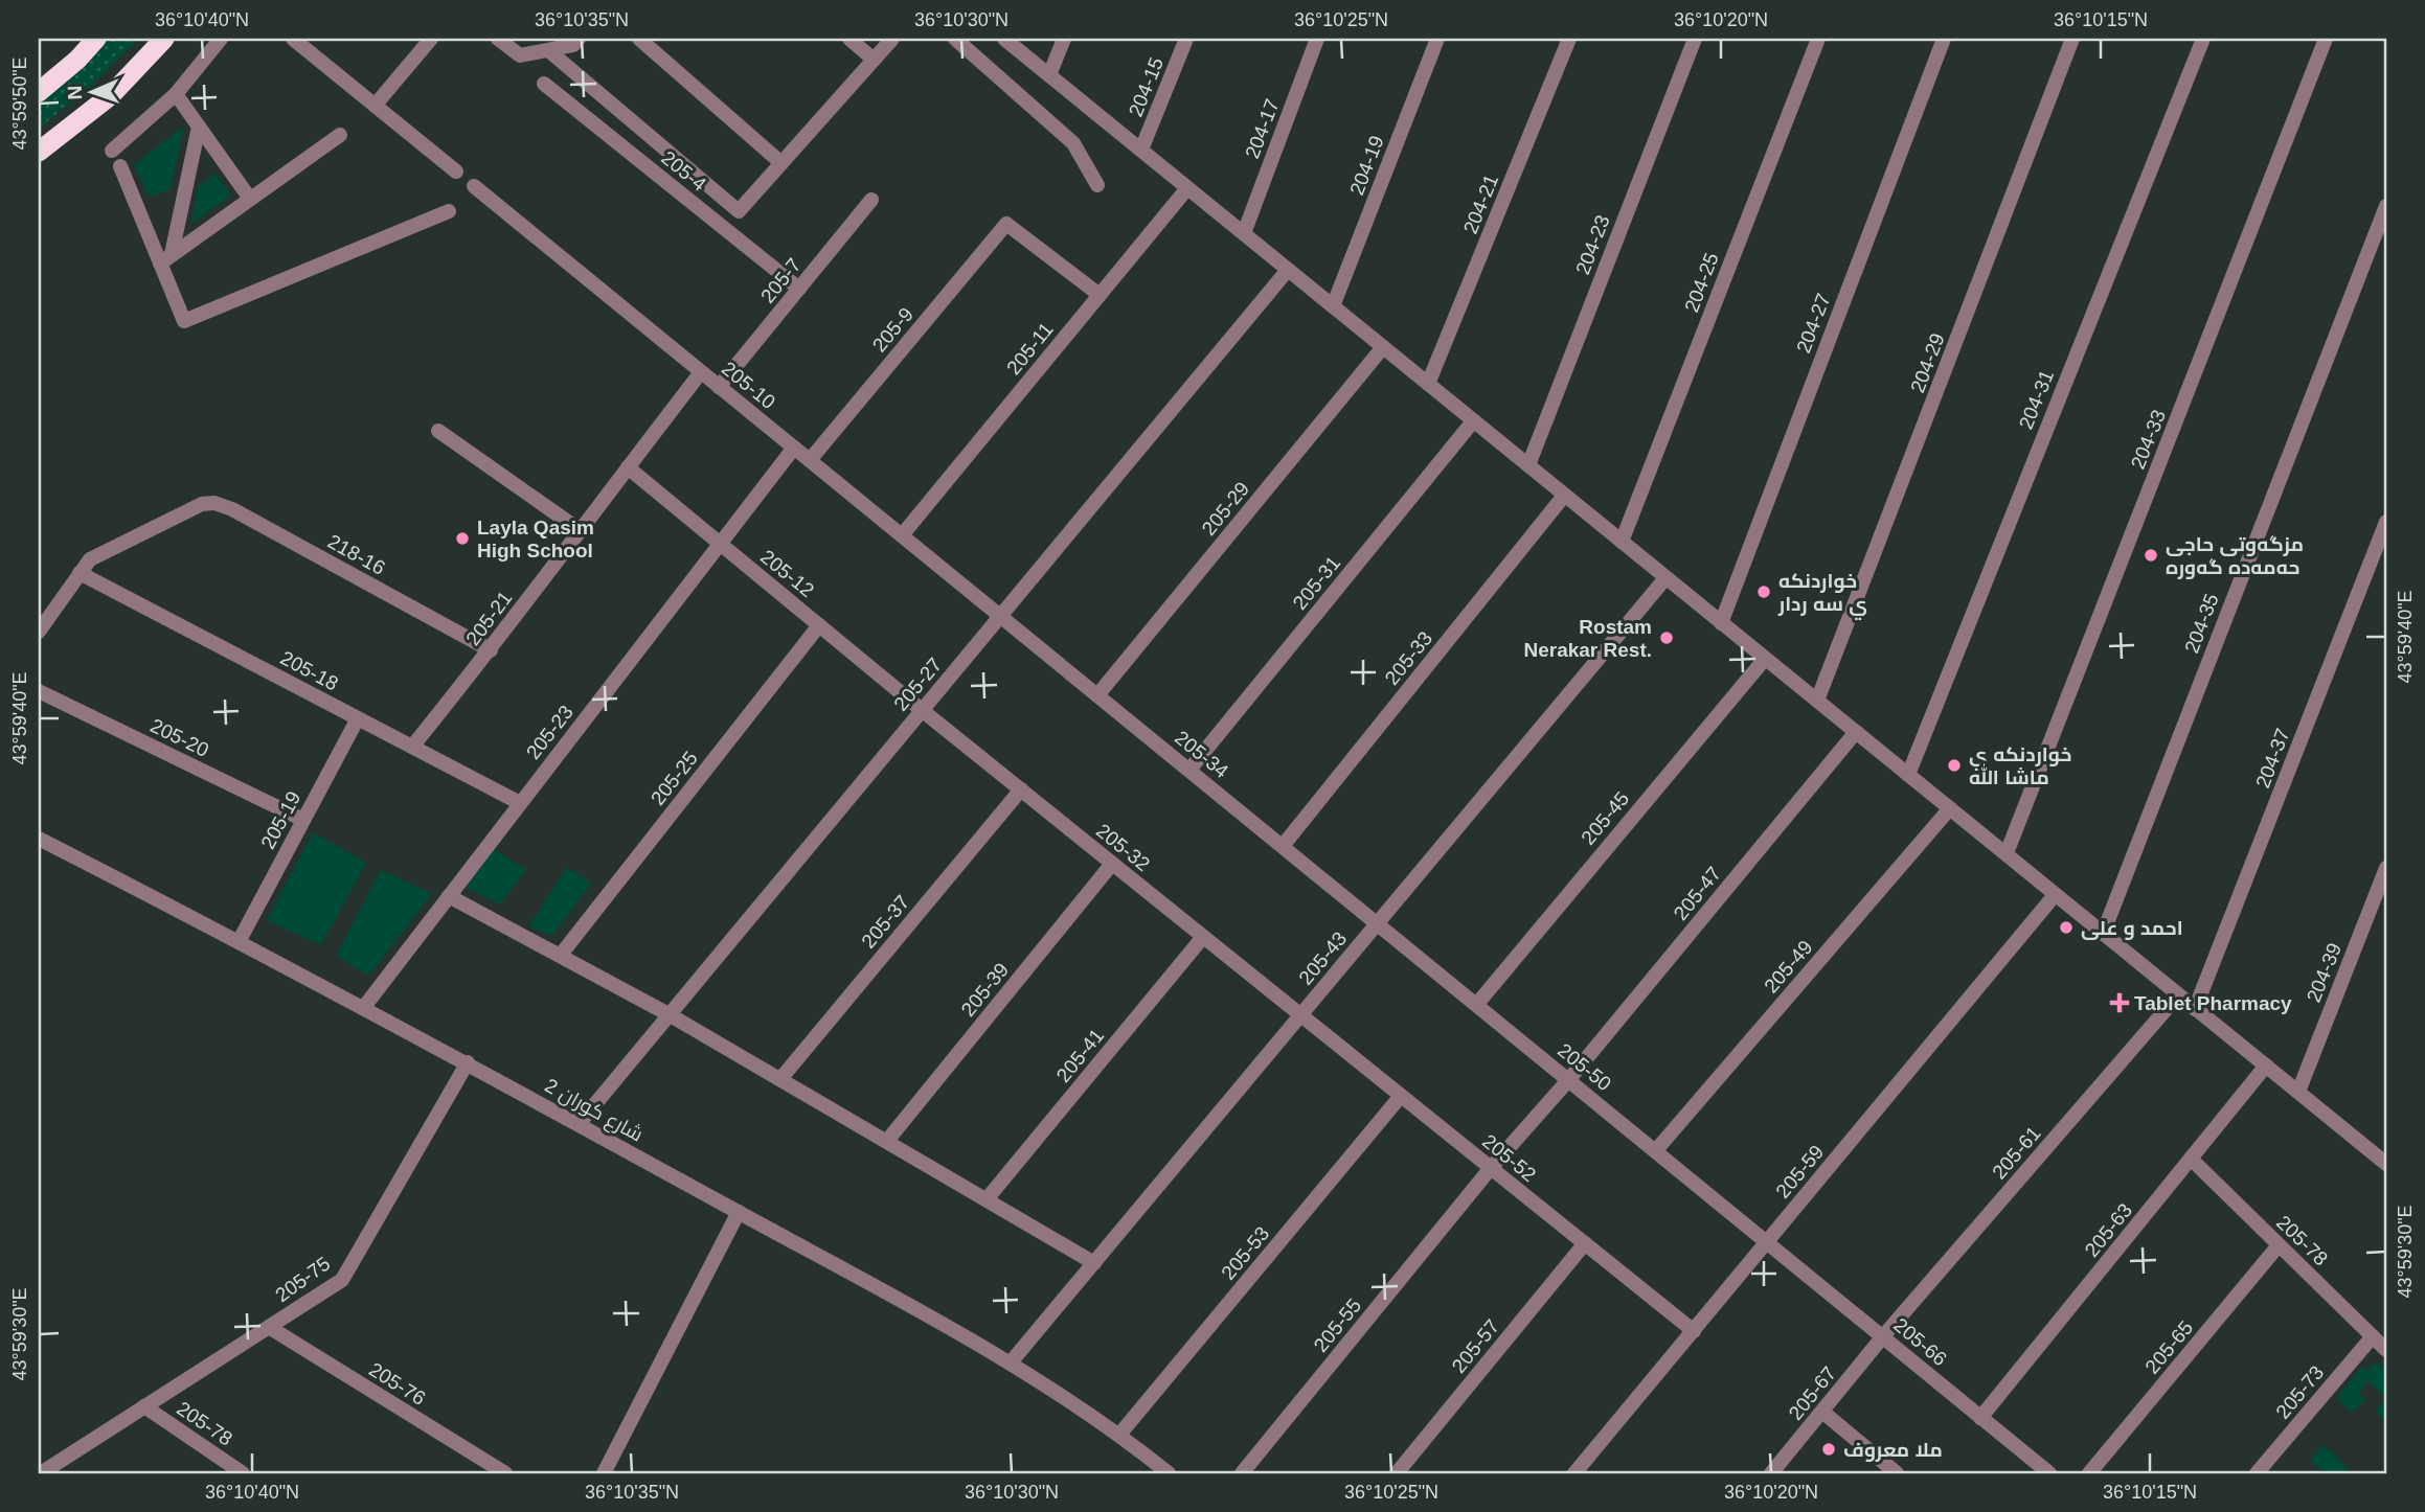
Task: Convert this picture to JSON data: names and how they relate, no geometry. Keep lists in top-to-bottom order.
{
  "streets": {
    "street": [
      "204-15",
      "204-17",
      "204-19",
      "205-4",
      "204-21",
      "204-23",
      "205-7",
      "204-25",
      "204-27",
      "205-9",
      "205-11",
      "204-29",
      "205-10",
      "204-31",
      "204-33",
      "205-29",
      "218-16",
      "205-12",
      "205-31",
      "205-21",
      "204-35",
      "205-33",
      "205-18",
      "205-27",
      "205-23",
      "205-20",
      "205-34",
      "204-37",
      "205-25",
      "205-45",
      "205-19",
      "205-32",
      "205-47",
      "205-37",
      "205-43",
      "205-49",
      "204-39",
      "205-39",
      "205-41",
      "205-50",
      "شارع كوران 2",
      "205-61",
      "205-52",
      "205-59",
      "205-63",
      "205-78",
      "205-53",
      "205-75",
      "205-55",
      "205-66",
      "205-57",
      "205-65",
      "205-76",
      "205-73",
      "205-67"
    ]
  },
  "crossings": [
    ["205-4", "205-7"],
    ["205-7", "205-10"],
    ["205-9", "205-11"],
    ["205-9", "205-10"],
    ["205-11", "205-10"],
    ["205-10", "205-21"],
    ["205-10", "205-27"],
    ["205-10", "205-23"],
    ["205-10", "205-34"],
    ["205-29", "205-34"],
    ["218-16", "205-21"],
    ["218-16", "205-18"],
    ["205-12", "205-21"],
    ["205-12", "205-27"],
    ["205-12", "205-23"],
    ["205-12", "205-25"],
    ["205-12", "205-32"],
    ["205-31", "205-34"],
    ["205-21", "205-18"],
    ["205-33", "205-34"],
    ["205-18", "205-23"],
    ["205-18", "205-19"],
    ["205-27", "205-34"],
    ["205-27", "205-32"],
    ["205-27", "شارع كوران 2"],
    ["205-23", "شارع كوران 2"],
    ["205-20", "205-19"],
    ["205-34", "205-43"],
    ["205-34", "205-50"],
    ["205-45", "205-50"],
    ["205-19", "شارع كوران 2"],
    ["205-32", "205-37"],
    ["205-32", "205-43"],
    ["205-32", "205-39"],
    ["205-32", "205-41"],
    ["205-32", "205-52"],
    ["205-47", "205-50"],
    ["205-47", "205-52"],
    ["205-47", "205-55"],
    ["205-43", "205-50"],
    ["205-43", "شارع كوران 2"],
    ["205-43", "205-52"],
    ["205-49", "205-50"],
    ["205-50", "205-59"],
    ["205-50", "205-66"],
    ["شارع كوران 2", "205-53"],
    ["شارع كوران 2", "205-75"],
    ["205-61", "205-66"],
    ["205-61", "205-67"],
    ["205-52", "205-59"],
    ["205-52", "205-53"],
    ["205-52", "205-55"],
    ["205-52", "205-57"],
    ["205-59", "205-66"],
    ["205-63", "205-78"],
    ["205-63", "205-66"],
    ["205-78", "205-75"],
    ["205-78", "205-65"],
    ["205-78", "205-73"],
    ["205-75", "205-76"],
    ["205-66", "205-67"]
  ],
  "places": {
    "other": [
      "Layla Qasim High School",
      "مزگه‌وتی حاجی حه‌مه‌ده‌ گه‌وره",
      "خواردنكه ي سه ردار",
      "Rostam Nerakar Rest.",
      "خواردنكه ي ماشا الله",
      "احمد و علی",
      "ملا معروف"
    ],
    "health": ["Tablet Pharmacy"]
  },
  "north": "left",
  "coordinates": [
    "36°10'40\"N",
    "36°10'35\"N",
    "36°10'30\"N",
    "36°10'25\"N",
    "36°10'20\"N",
    "36°10'15\"N",
    "43°59'50\"E",
    "43°59'40\"E",
    "43°59'30\"E"
  ]
}
